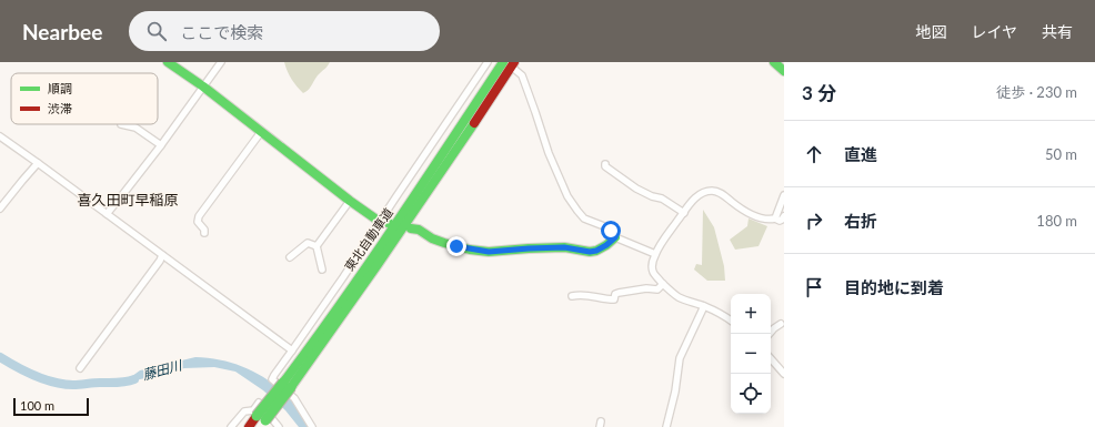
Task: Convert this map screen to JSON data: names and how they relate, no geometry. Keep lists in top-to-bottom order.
{
  "streets": {
    "main road": ["東北自動車道"]
  },
  "districts": ["喜久田町早稲原"],
  "water": ["藤田川"],
  "legend": ["順調", "渋滞"],
  "scale_bar": "100 m",
  "page": {
    "header": "Nearbee",
    "search": "ここで検索",
    "nav": ["地図", "レイヤ", "共有"],
    "heading": ["3 分", "徒歩 · 230 m"],
    "list": [
      ["直進", "50 m"],
      ["右折", "180 m"],
      "目的地に到着"
    ],
    "map_buttons": ["+", "−"],
    "scale": "100 m"
  }
}
